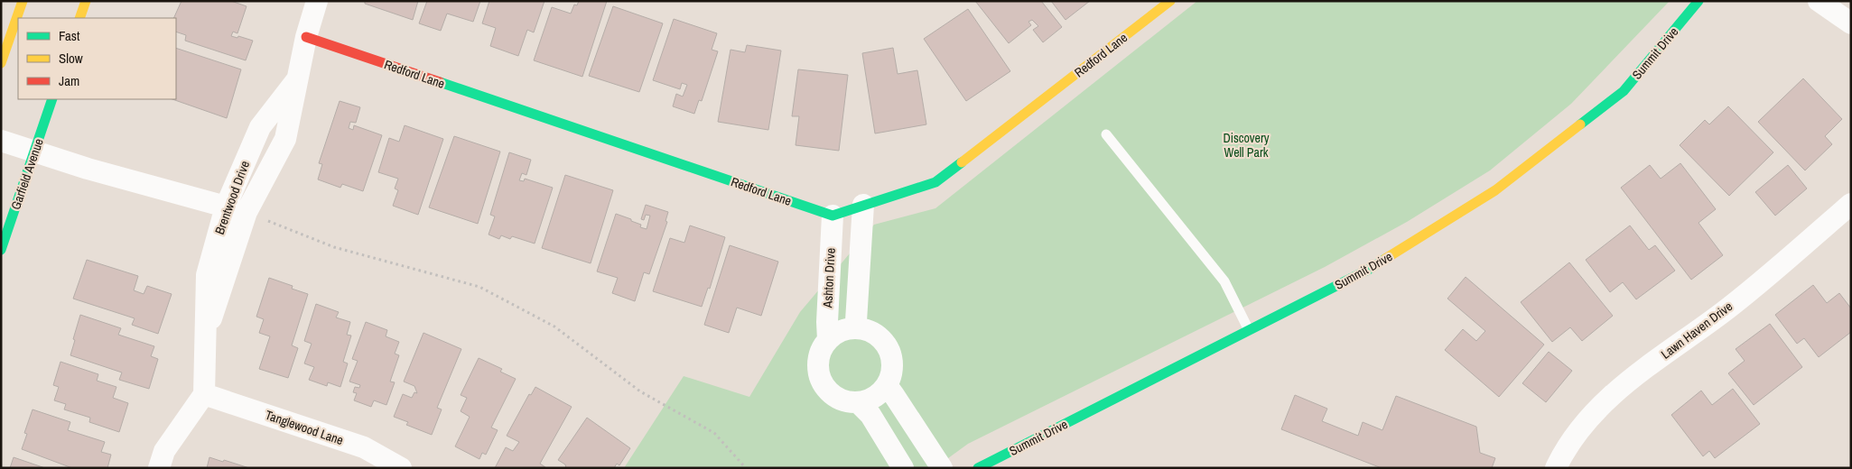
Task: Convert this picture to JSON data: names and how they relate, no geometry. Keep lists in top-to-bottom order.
{
  "streets": {
    "street": [
      "Summit Drive",
      "Redford Lane",
      "Garfield Avenue",
      "Brentwood Drive",
      "Ashton Drive",
      "Lawn Haven Drive",
      "Tanglewood Lane"
    ]
  },
  "crossings": [
    ["Redford Lane", "Brentwood Drive"],
    ["Redford Lane", "Ashton Drive"],
    ["Brentwood Drive", "Tanglewood Lane"]
  ],
  "parks": ["Discovery Well Park"],
  "legend": ["Fast", "Slow", "Jam"]
}
